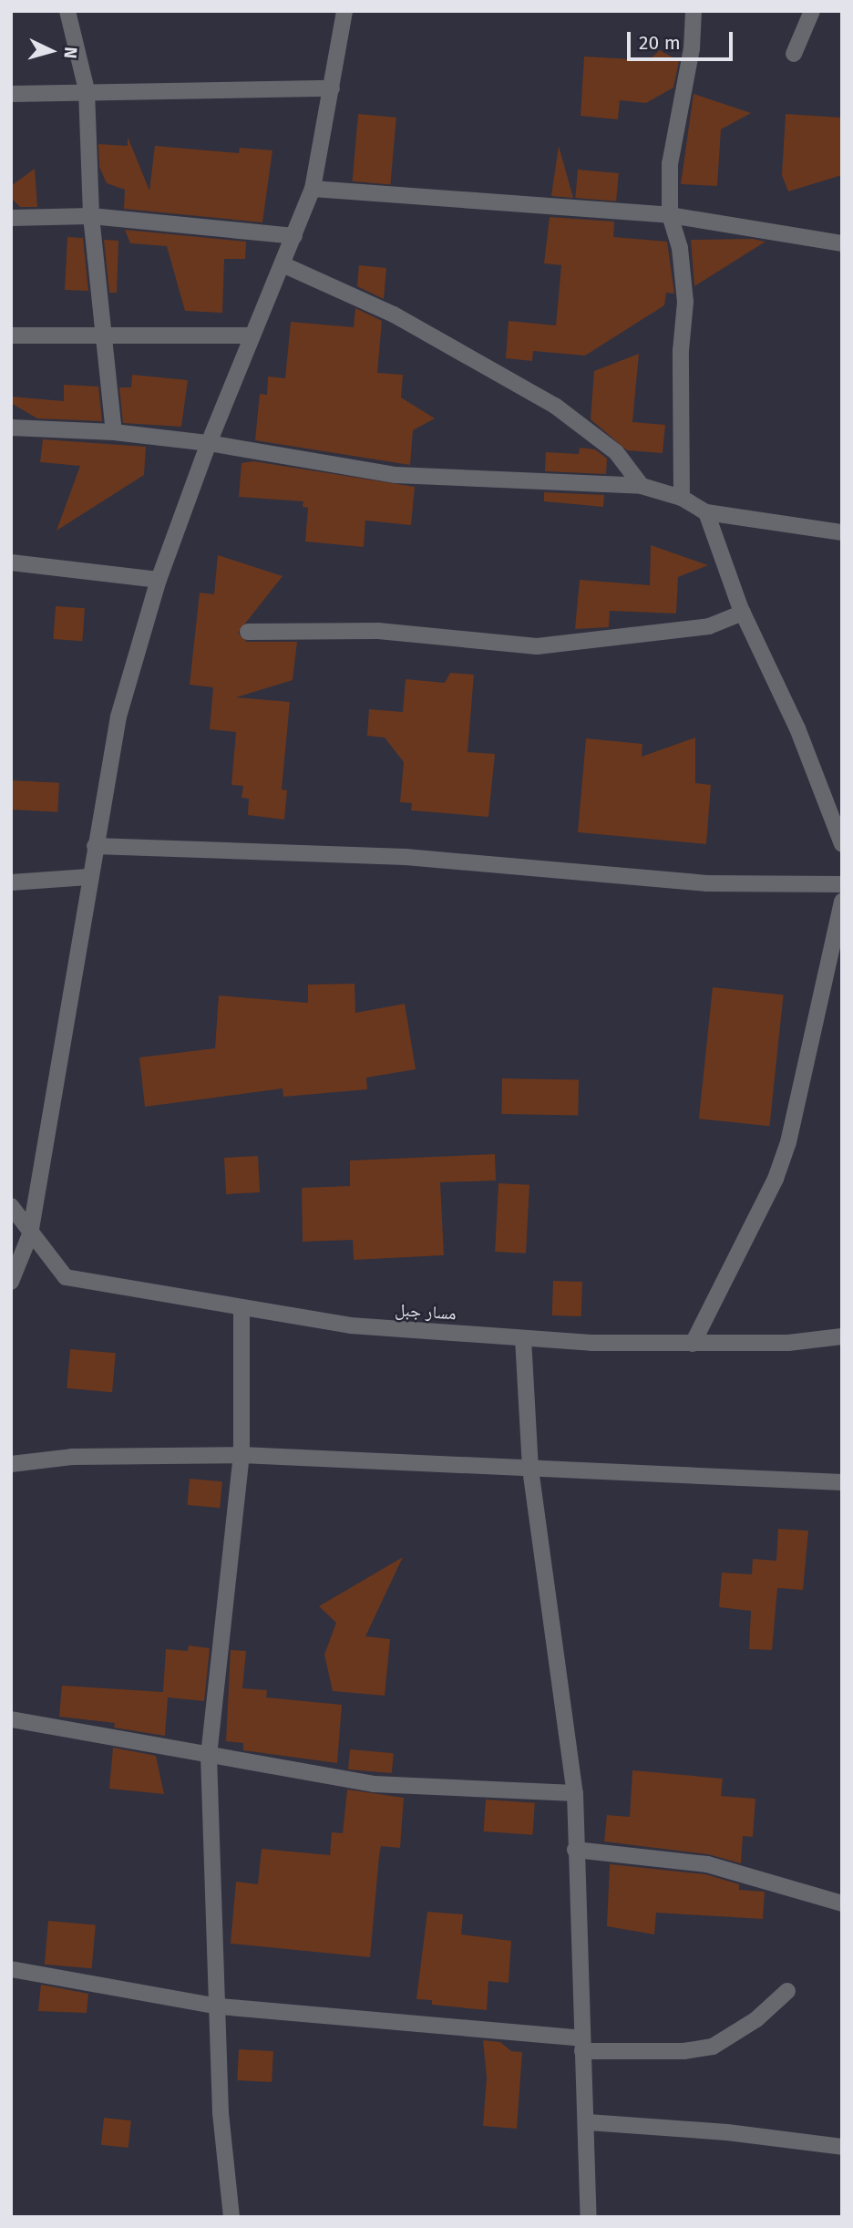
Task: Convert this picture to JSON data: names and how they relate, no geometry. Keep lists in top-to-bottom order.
{
  "streets": {
    "street": ["مسار جبل"]
  },
  "scale_bar": "20 m",
  "north": "right"
}
